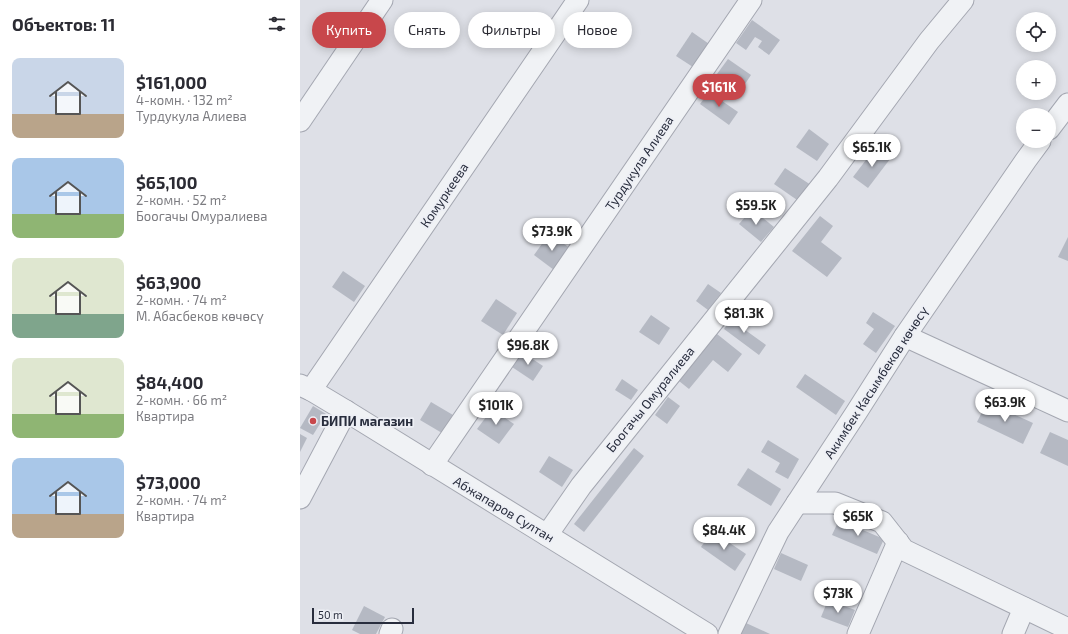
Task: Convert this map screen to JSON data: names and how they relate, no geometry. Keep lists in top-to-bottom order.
{
  "streets": {
    "street": [
      "Турдукула Алиева",
      "Комуркеева",
      "Акимбек Касымбеков көчөсү",
      "Боогачы Омуралиева",
      "Абжапаров Султан"
    ]
  },
  "crossings": [
    ["Турдукула Алиева", "Абжапаров Султан"],
    ["Комуркеева", "Абжапаров Султан"],
    ["Боогачы Омуралиева", "Абжапаров Султан"]
  ],
  "places": ["БИПИ магазин"],
  "scale_bar": "50 m",
  "page": {
    "heading": "Объектов: 11",
    "map_buttons": ["+", "−"],
    "chip": [
      "Купить",
      "Снять",
      "Фильтры",
      "Новое"
    ],
    "list": [
      {
        "name": "$161,000",
        "note": "4-комн. · 132 m² · Турдукула Алиева"
      },
      {
        "name": "$65,100",
        "note": "2-комн. · 52 m² · Боогачы Омуралиева"
      },
      {
        "name": "$63,900",
        "note": "2-комн. · 74 m² · М. Абасбеков көчөсү"
      },
      {
        "name": "$84,400",
        "note": "2-комн. · 66 m² · Квартира"
      },
      {
        "name": "$73,000",
        "note": "2-комн. · 74 m² · Квартира"
      }
    ],
    "price": [
      "$161K",
      "$65.1K",
      "$59.5K",
      "$73.9K",
      "$81.3K",
      "$96.8K",
      "$63.9K",
      "$101K",
      "$65K",
      "$84.4K",
      "$73K"
    ],
    "scale": "50 m"
  }
}
